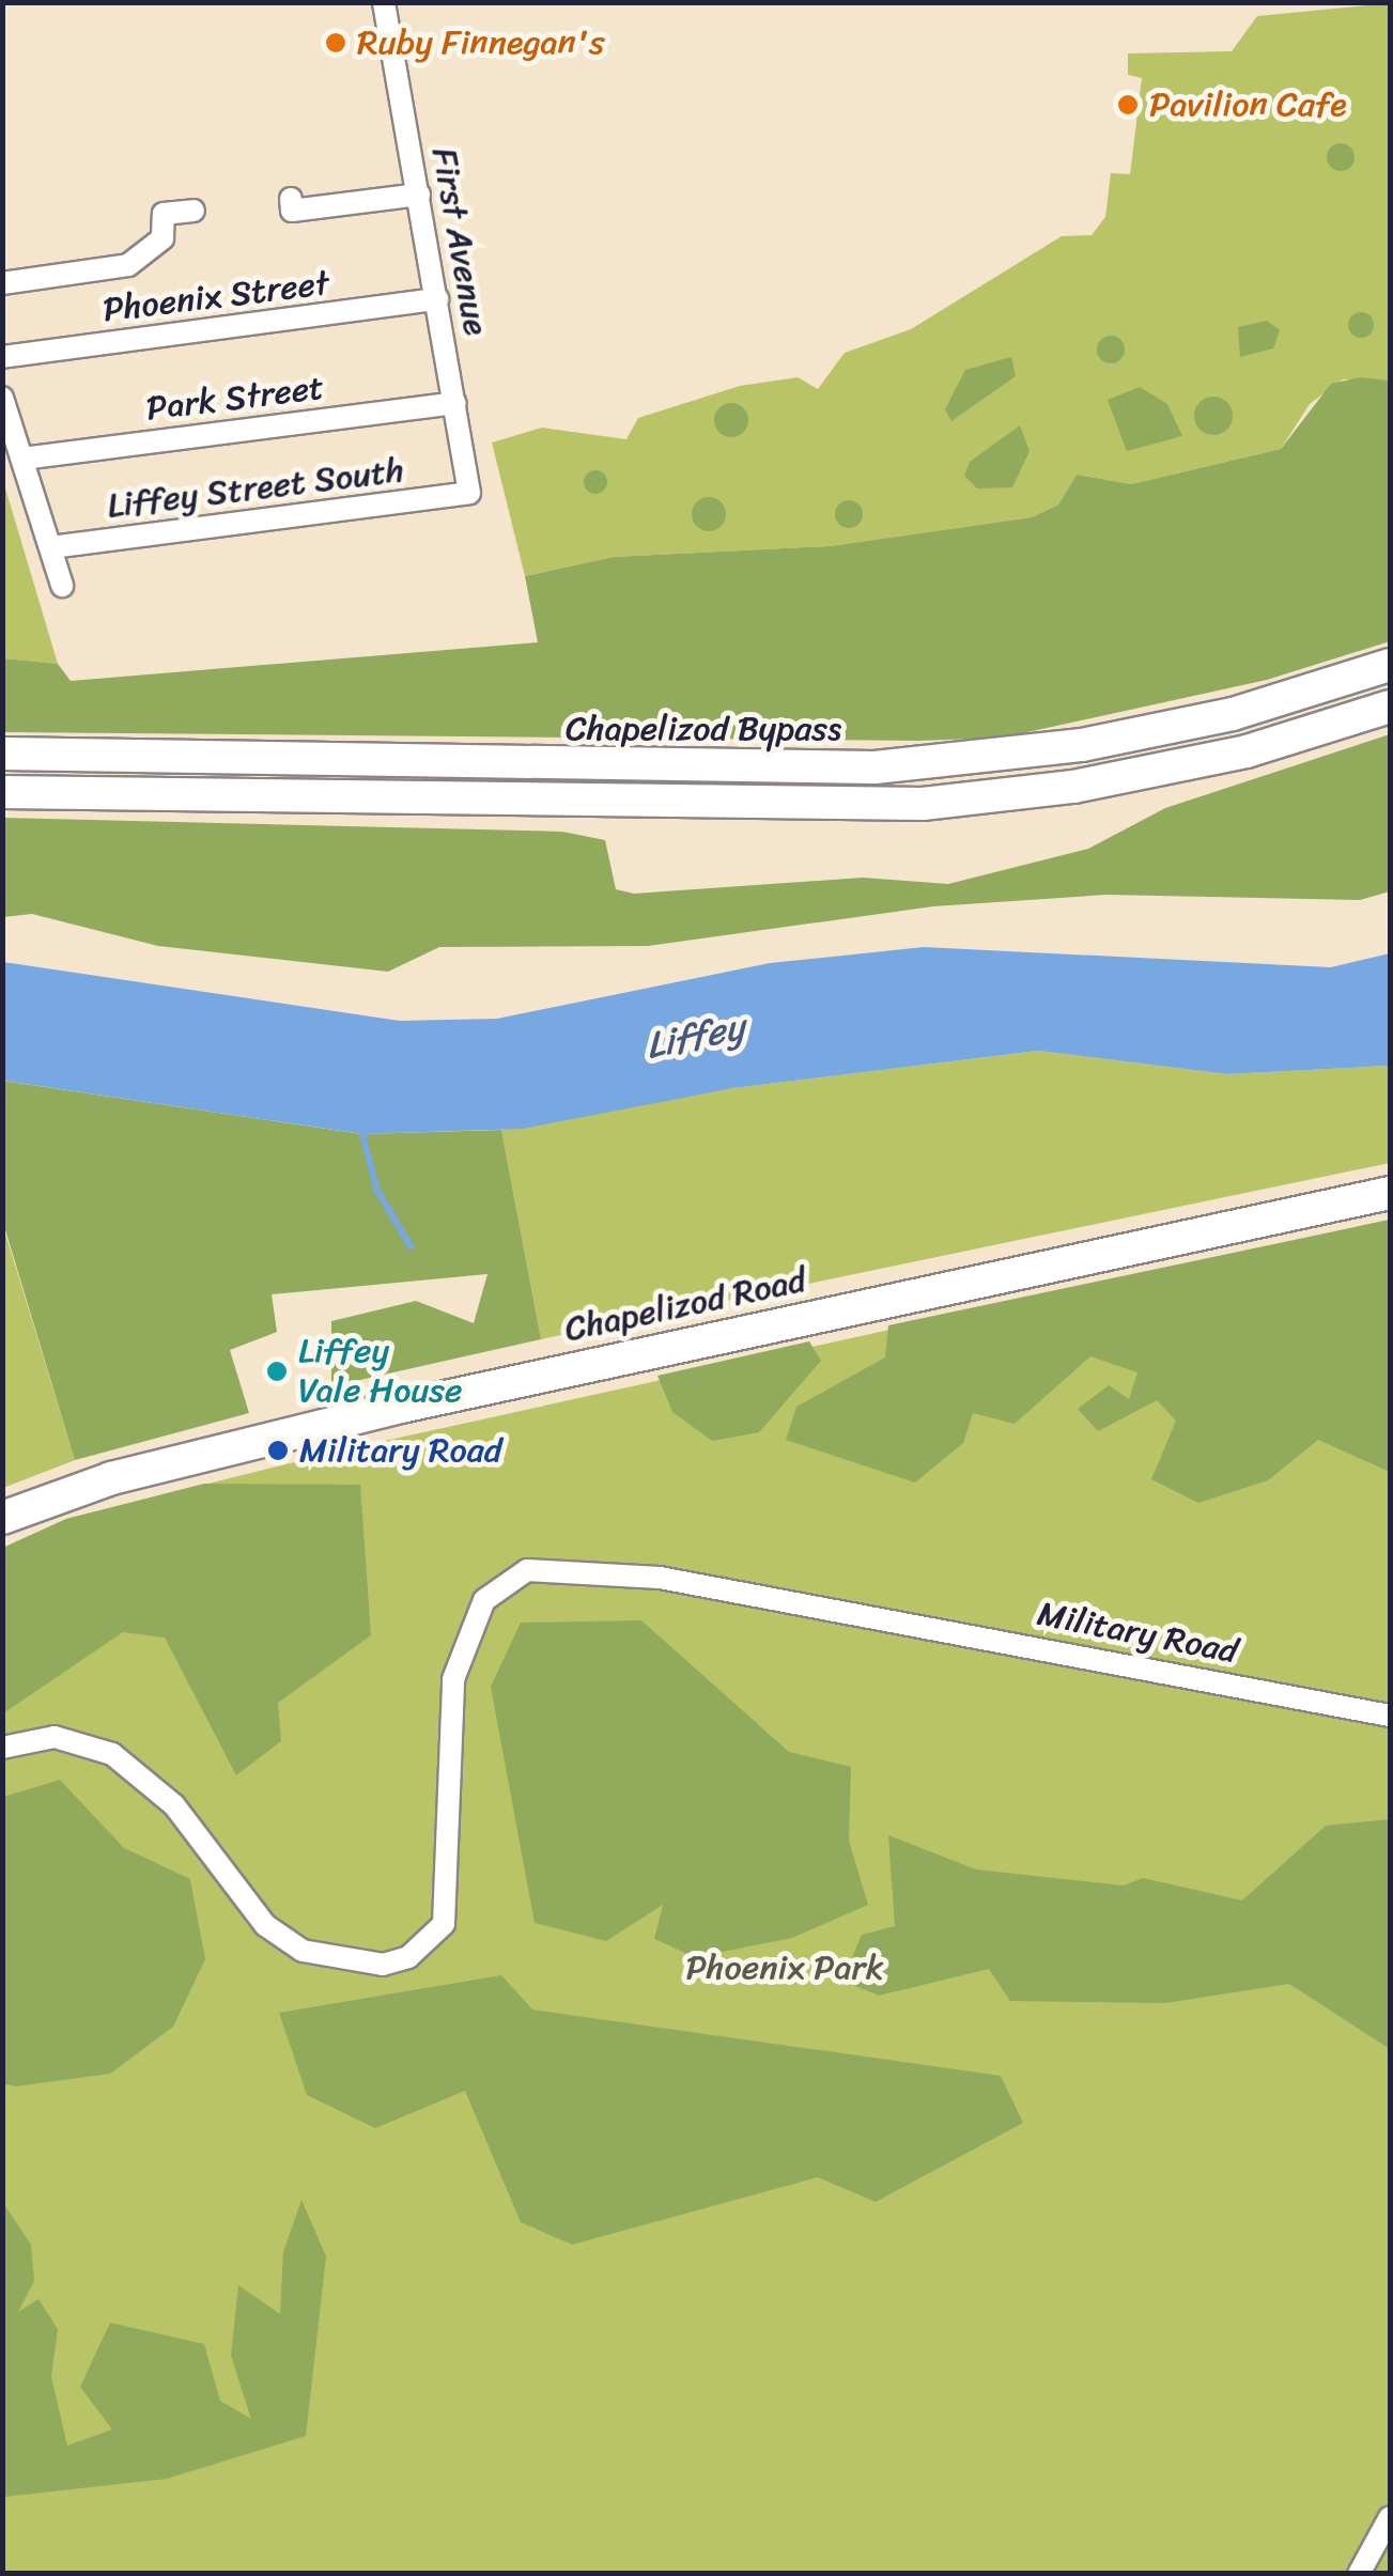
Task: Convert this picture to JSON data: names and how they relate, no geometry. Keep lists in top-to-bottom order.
{
  "streets": {
    "main road": ["Chapelizod Bypass", "Chapelizod Road"],
    "street": [
      "First Avenue",
      "Phoenix Street",
      "Park Street",
      "Liffey Street South",
      "Military Road"
    ]
  },
  "crossings": [
    ["First Avenue", "Phoenix Street"],
    ["First Avenue", "Park Street"],
    ["First Avenue", "Liffey Street South"]
  ],
  "water": ["Liffey"],
  "parks": ["Phoenix Park"],
  "places": [
    "Ruby Finnegan's",
    "Pavilion Cafe",
    "Liffey Vale House",
    "Military Road"
  ]
}
